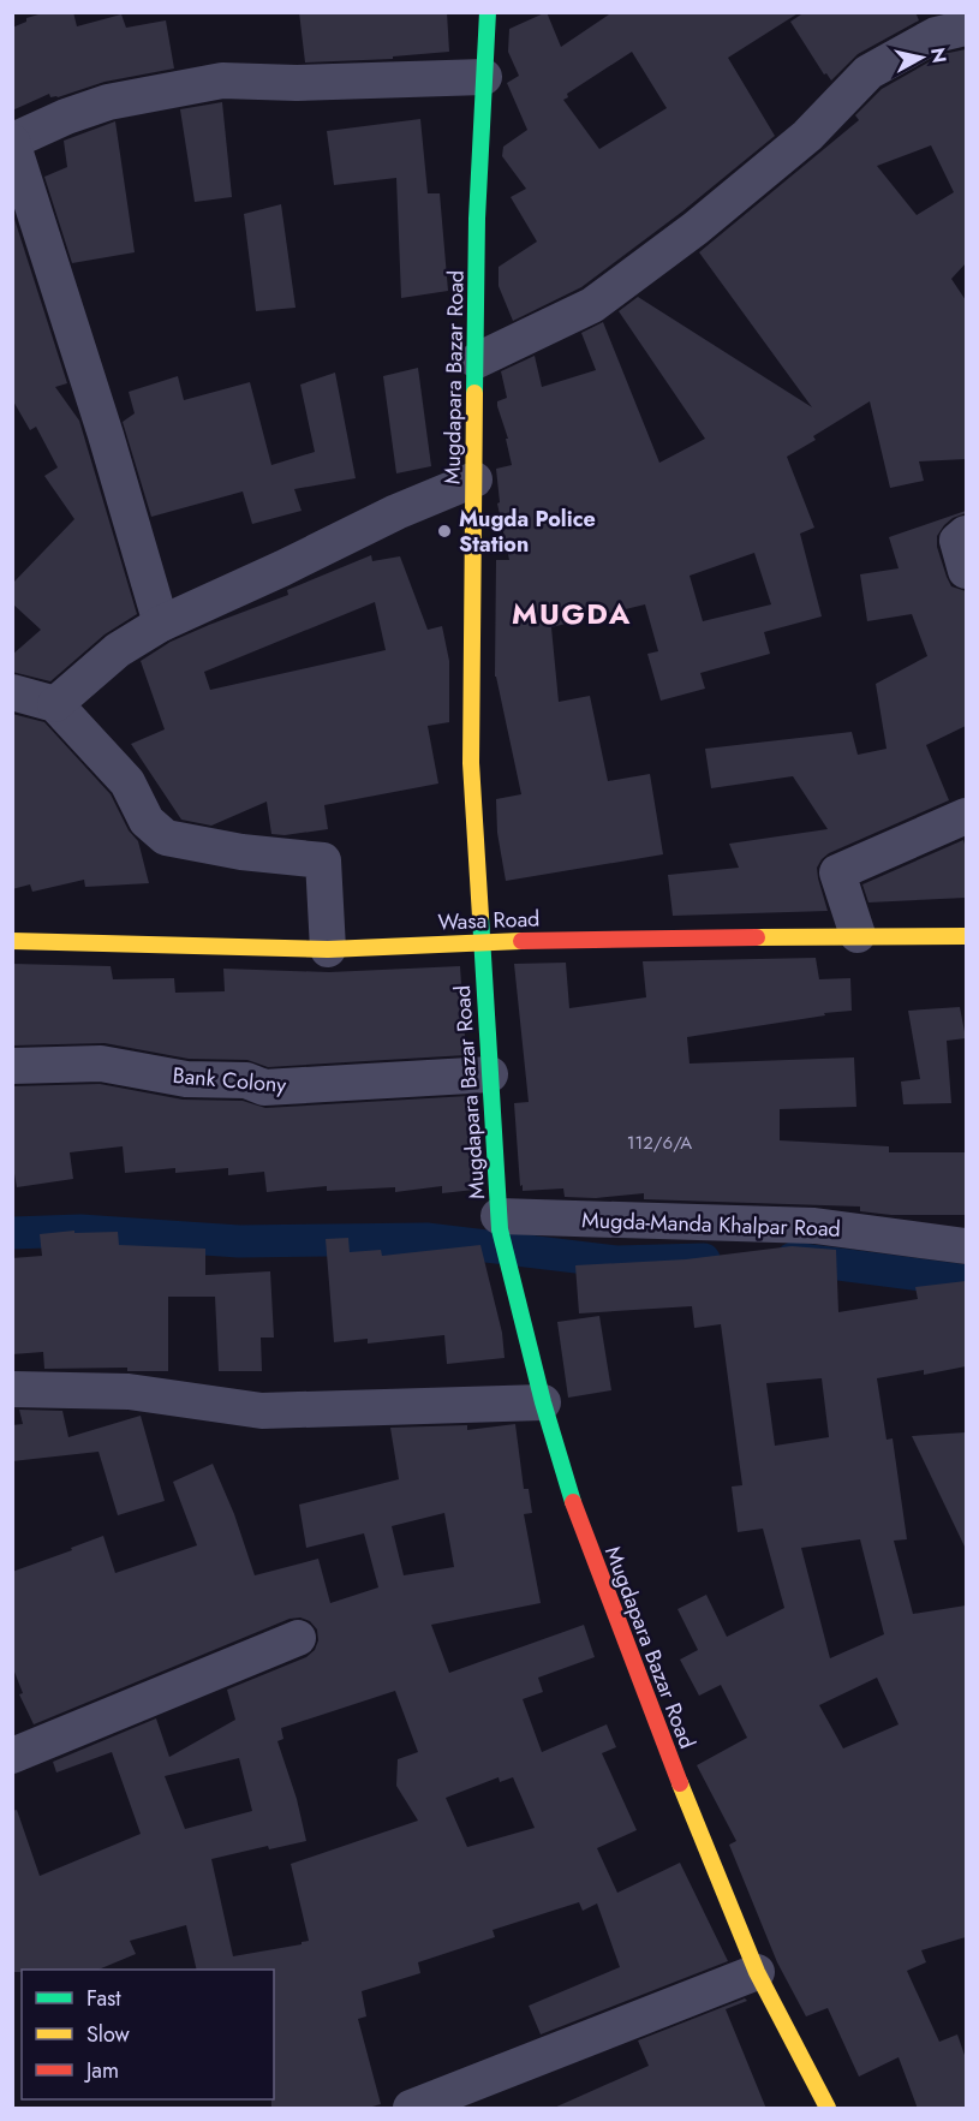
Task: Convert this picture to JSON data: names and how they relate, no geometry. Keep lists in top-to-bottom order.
{
  "streets": {
    "street": [
      "Mugdapara Bazar Road",
      "Wasa Road",
      "Bank Colony",
      "Mugda-Manda Khalpar Road"
    ]
  },
  "crossings": [
    ["Mugdapara Bazar Road", "Wasa Road"],
    ["Mugdapara Bazar Road", "Bank Colony"],
    ["Mugdapara Bazar Road", "Mugda-Manda Khalpar Road"]
  ],
  "districts": ["MUGDA"],
  "places": ["Mugda Police Station"],
  "house_numbers": ["112/6/A"],
  "legend": ["Fast", "Slow", "Jam"],
  "north": "right"
}
